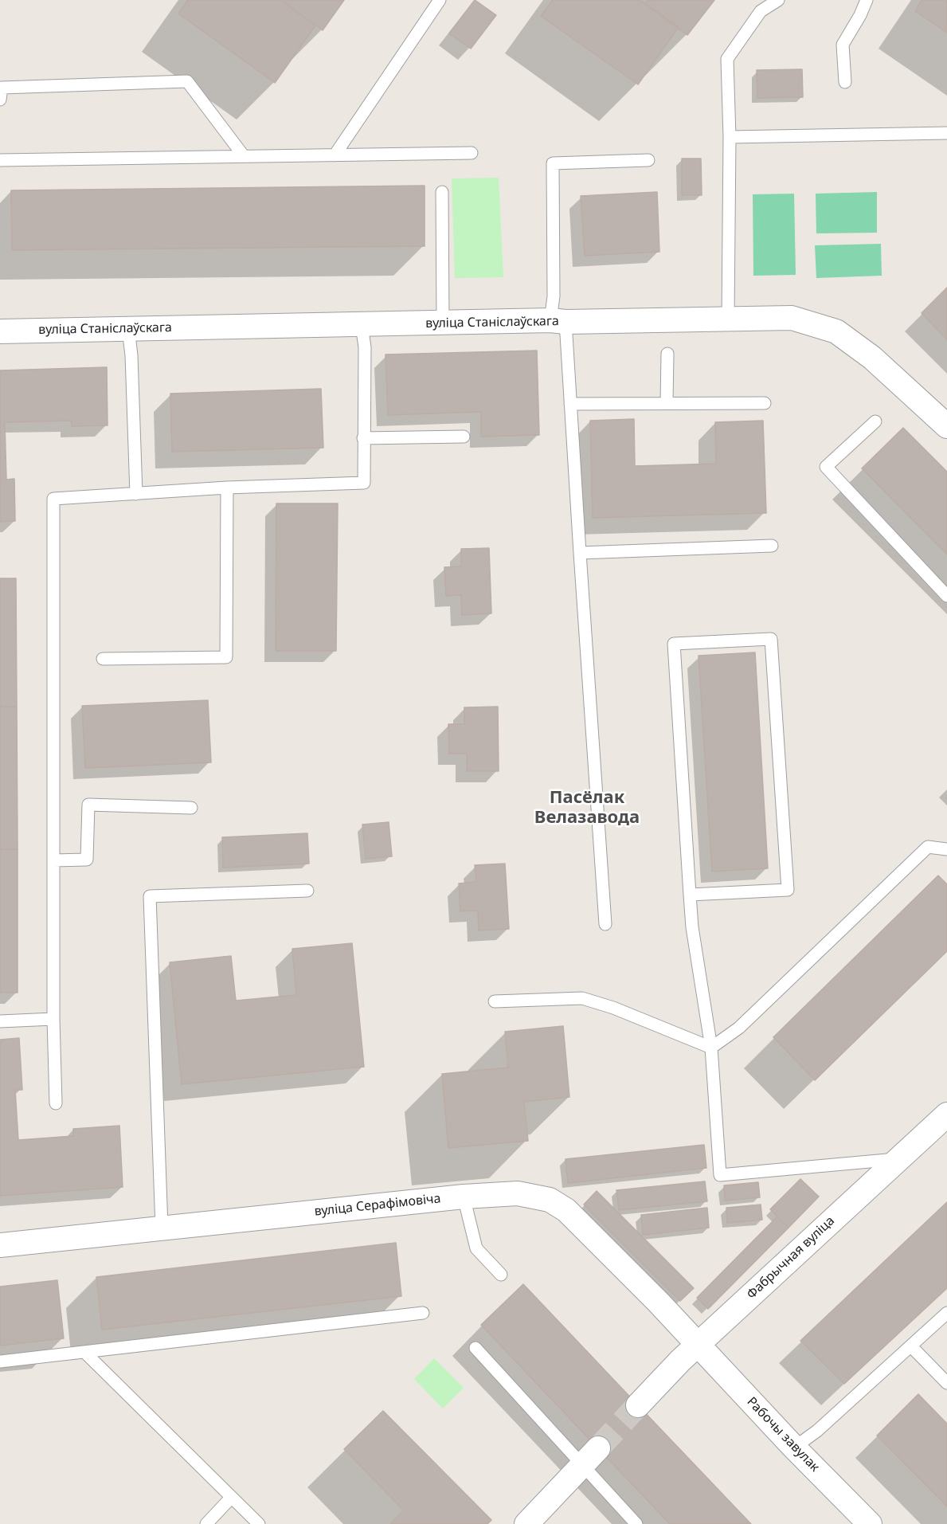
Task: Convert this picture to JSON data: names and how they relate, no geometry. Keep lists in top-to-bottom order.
{
  "streets": {
    "street": [
      "вуліца Станіслаўскага",
      "вуліца Серафімовіча",
      "Фабрычная вуліца",
      "Рабочы завулак"
    ]
  },
  "crossings": [
    ["вуліца Серафімовіча", "Фабрычная вуліца"],
    ["вуліца Серафімовіча", "Рабочы завулак"],
    ["Фабрычная вуліца", "Рабочы завулак"]
  ],
  "districts": ["Пасёлак Велазавода"]
}
